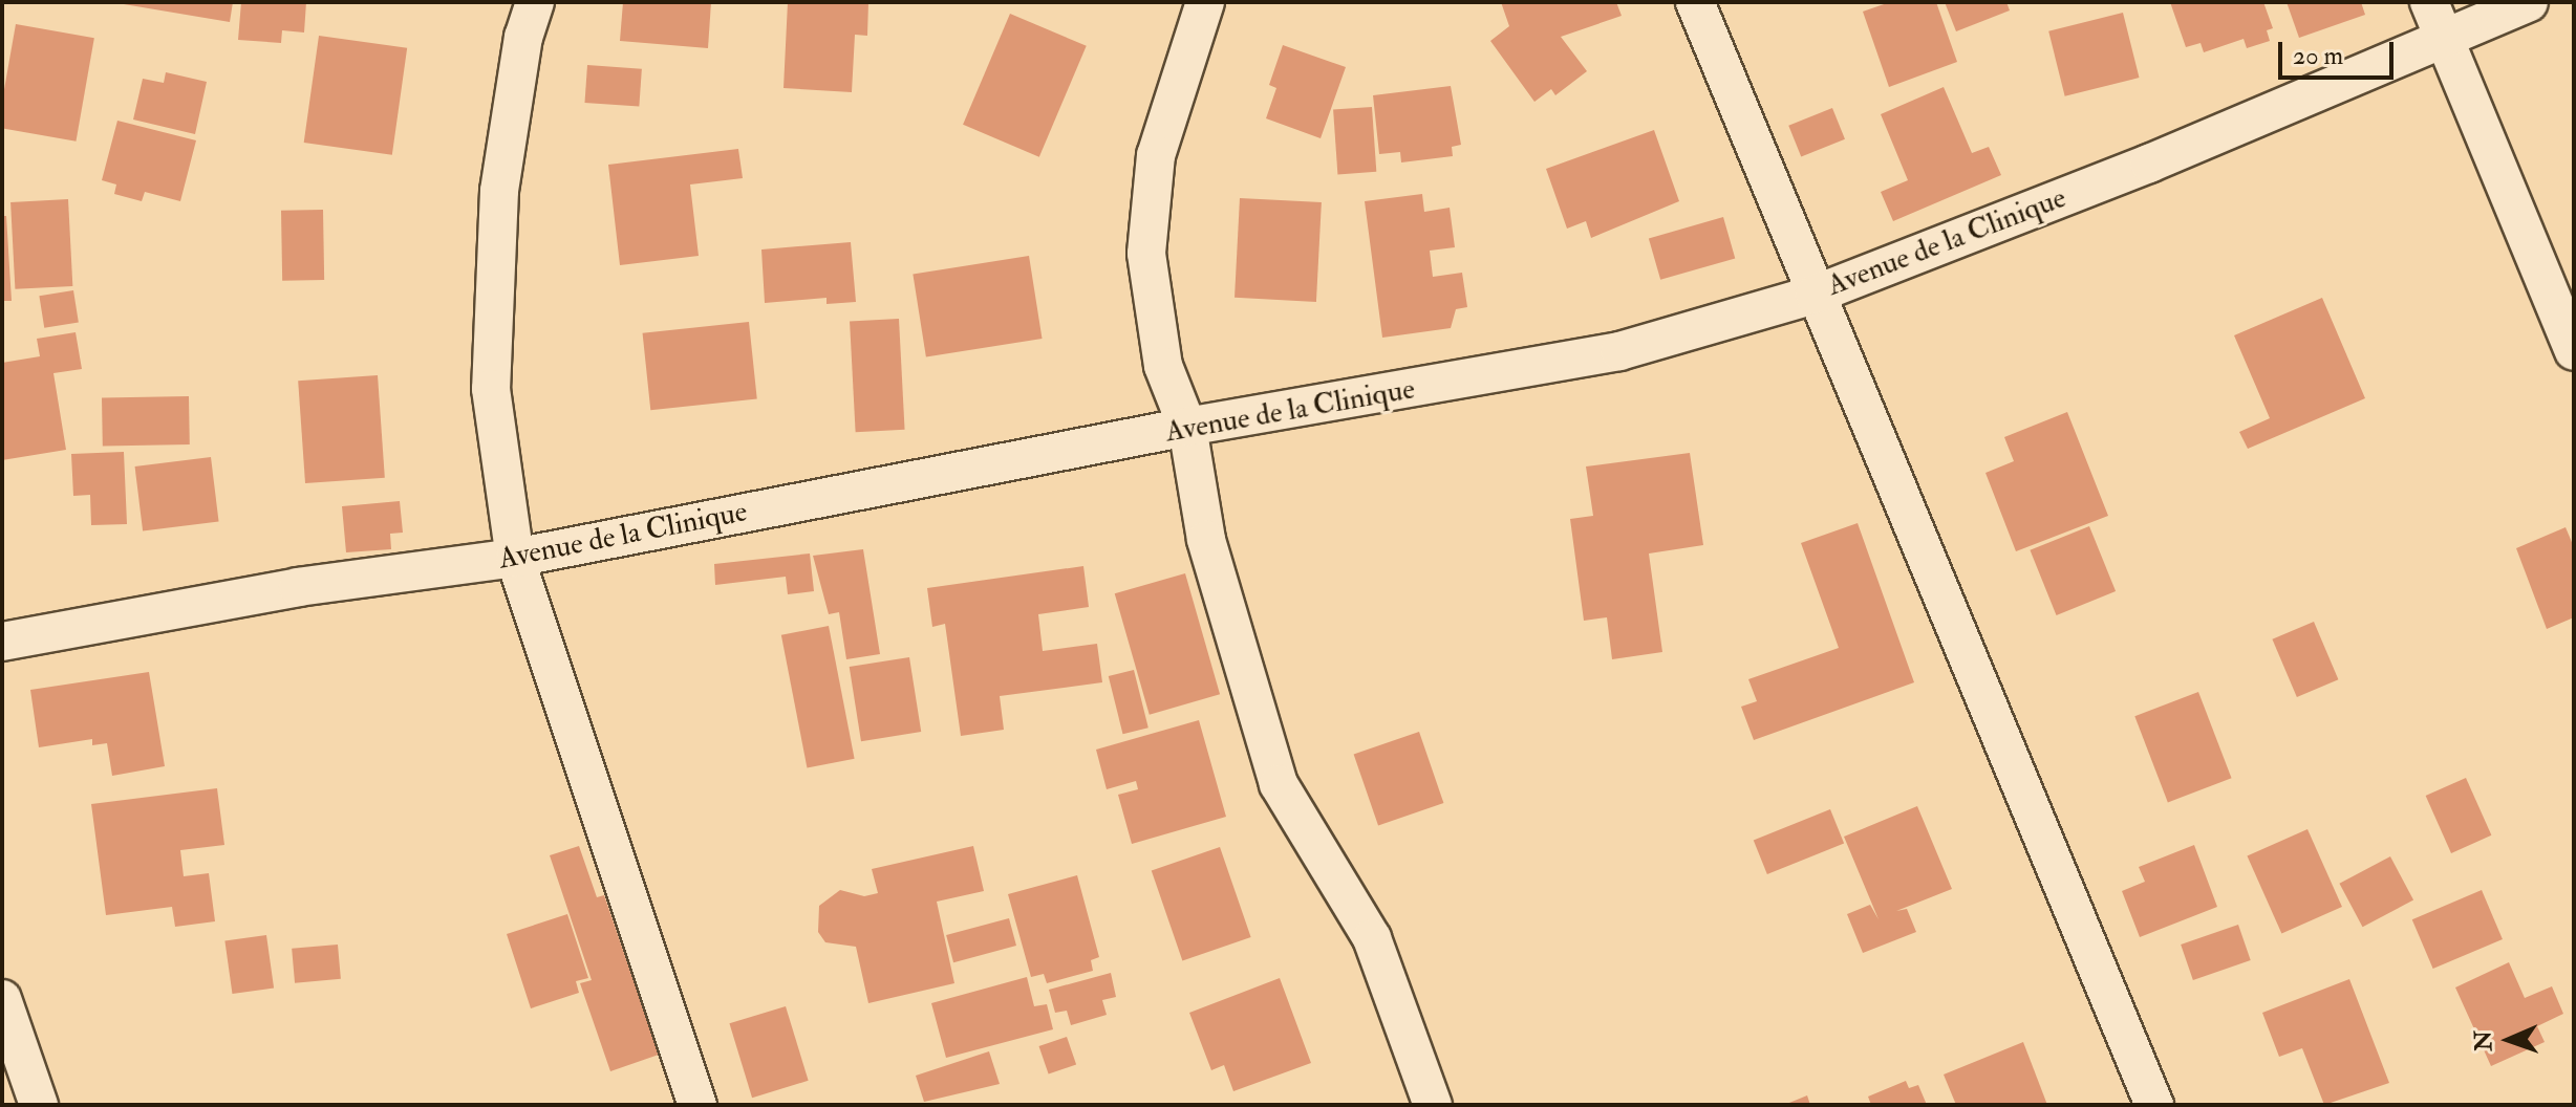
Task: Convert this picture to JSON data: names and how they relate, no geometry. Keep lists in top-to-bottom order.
{
  "streets": {
    "street": ["Avenue de la Clinique"]
  },
  "scale_bar": "20 m",
  "north": "left"
}
